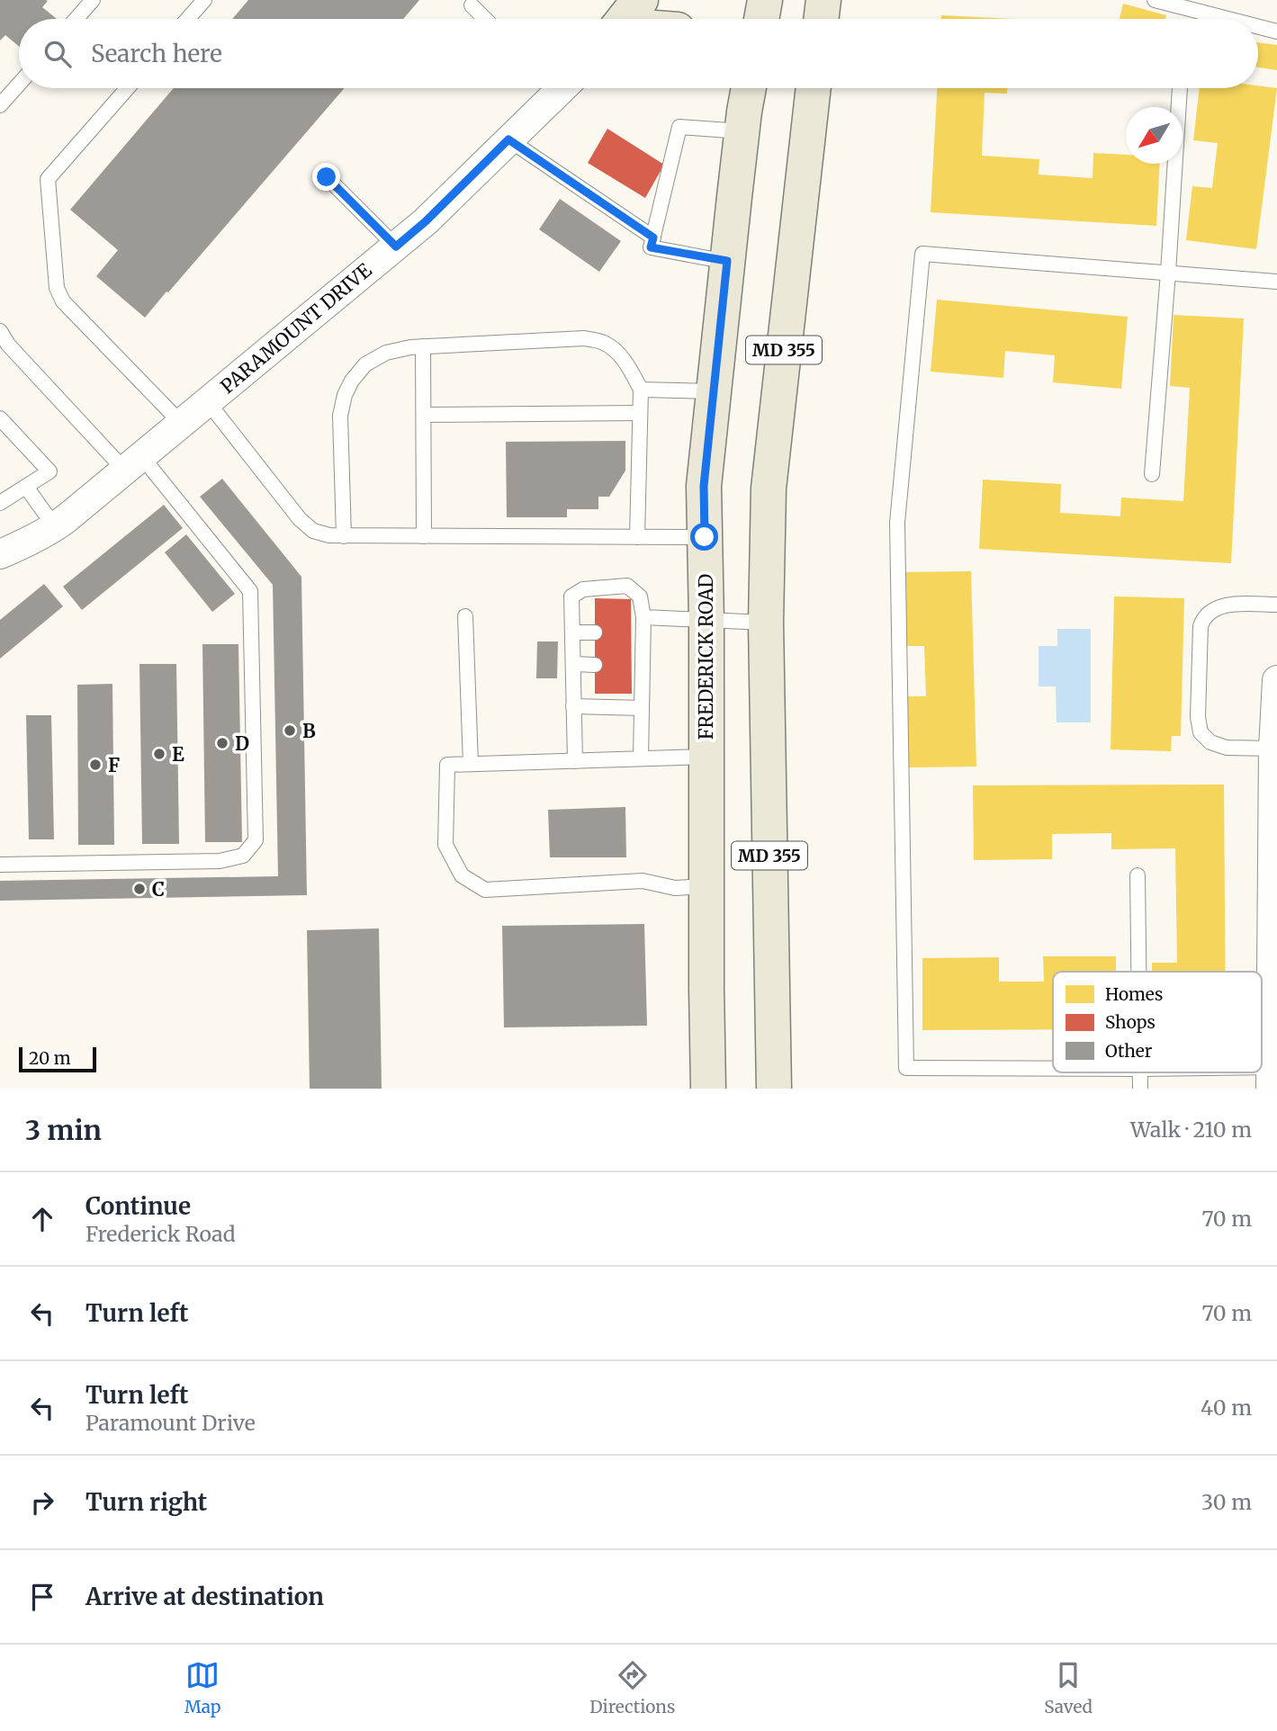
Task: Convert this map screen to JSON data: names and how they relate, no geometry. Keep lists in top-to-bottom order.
{
  "streets": {
    "main road": ["MD 355", "FREDERICK ROAD"],
    "street": ["PARAMOUNT DRIVE"]
  },
  "places": [
    "B",
    "D",
    "E",
    "F",
    "C"
  ],
  "legend": ["Homes", "Shops", "Other"],
  "scale_bar": "20 m",
  "north": "bottom left",
  "page": {
    "search": "Search here",
    "scale": "20 m",
    "heading": ["3 min", "Walk · 210 m"],
    "list": [
      ["Continue", "Frederick Road", "70 m"],
      ["Turn left", "70 m"],
      ["Turn left", "Paramount Drive", "40 m"],
      ["Turn right", "30 m"],
      "Arrive at destination"
    ],
    "nav": ["Map", "Directions", "Saved"]
  }
}
